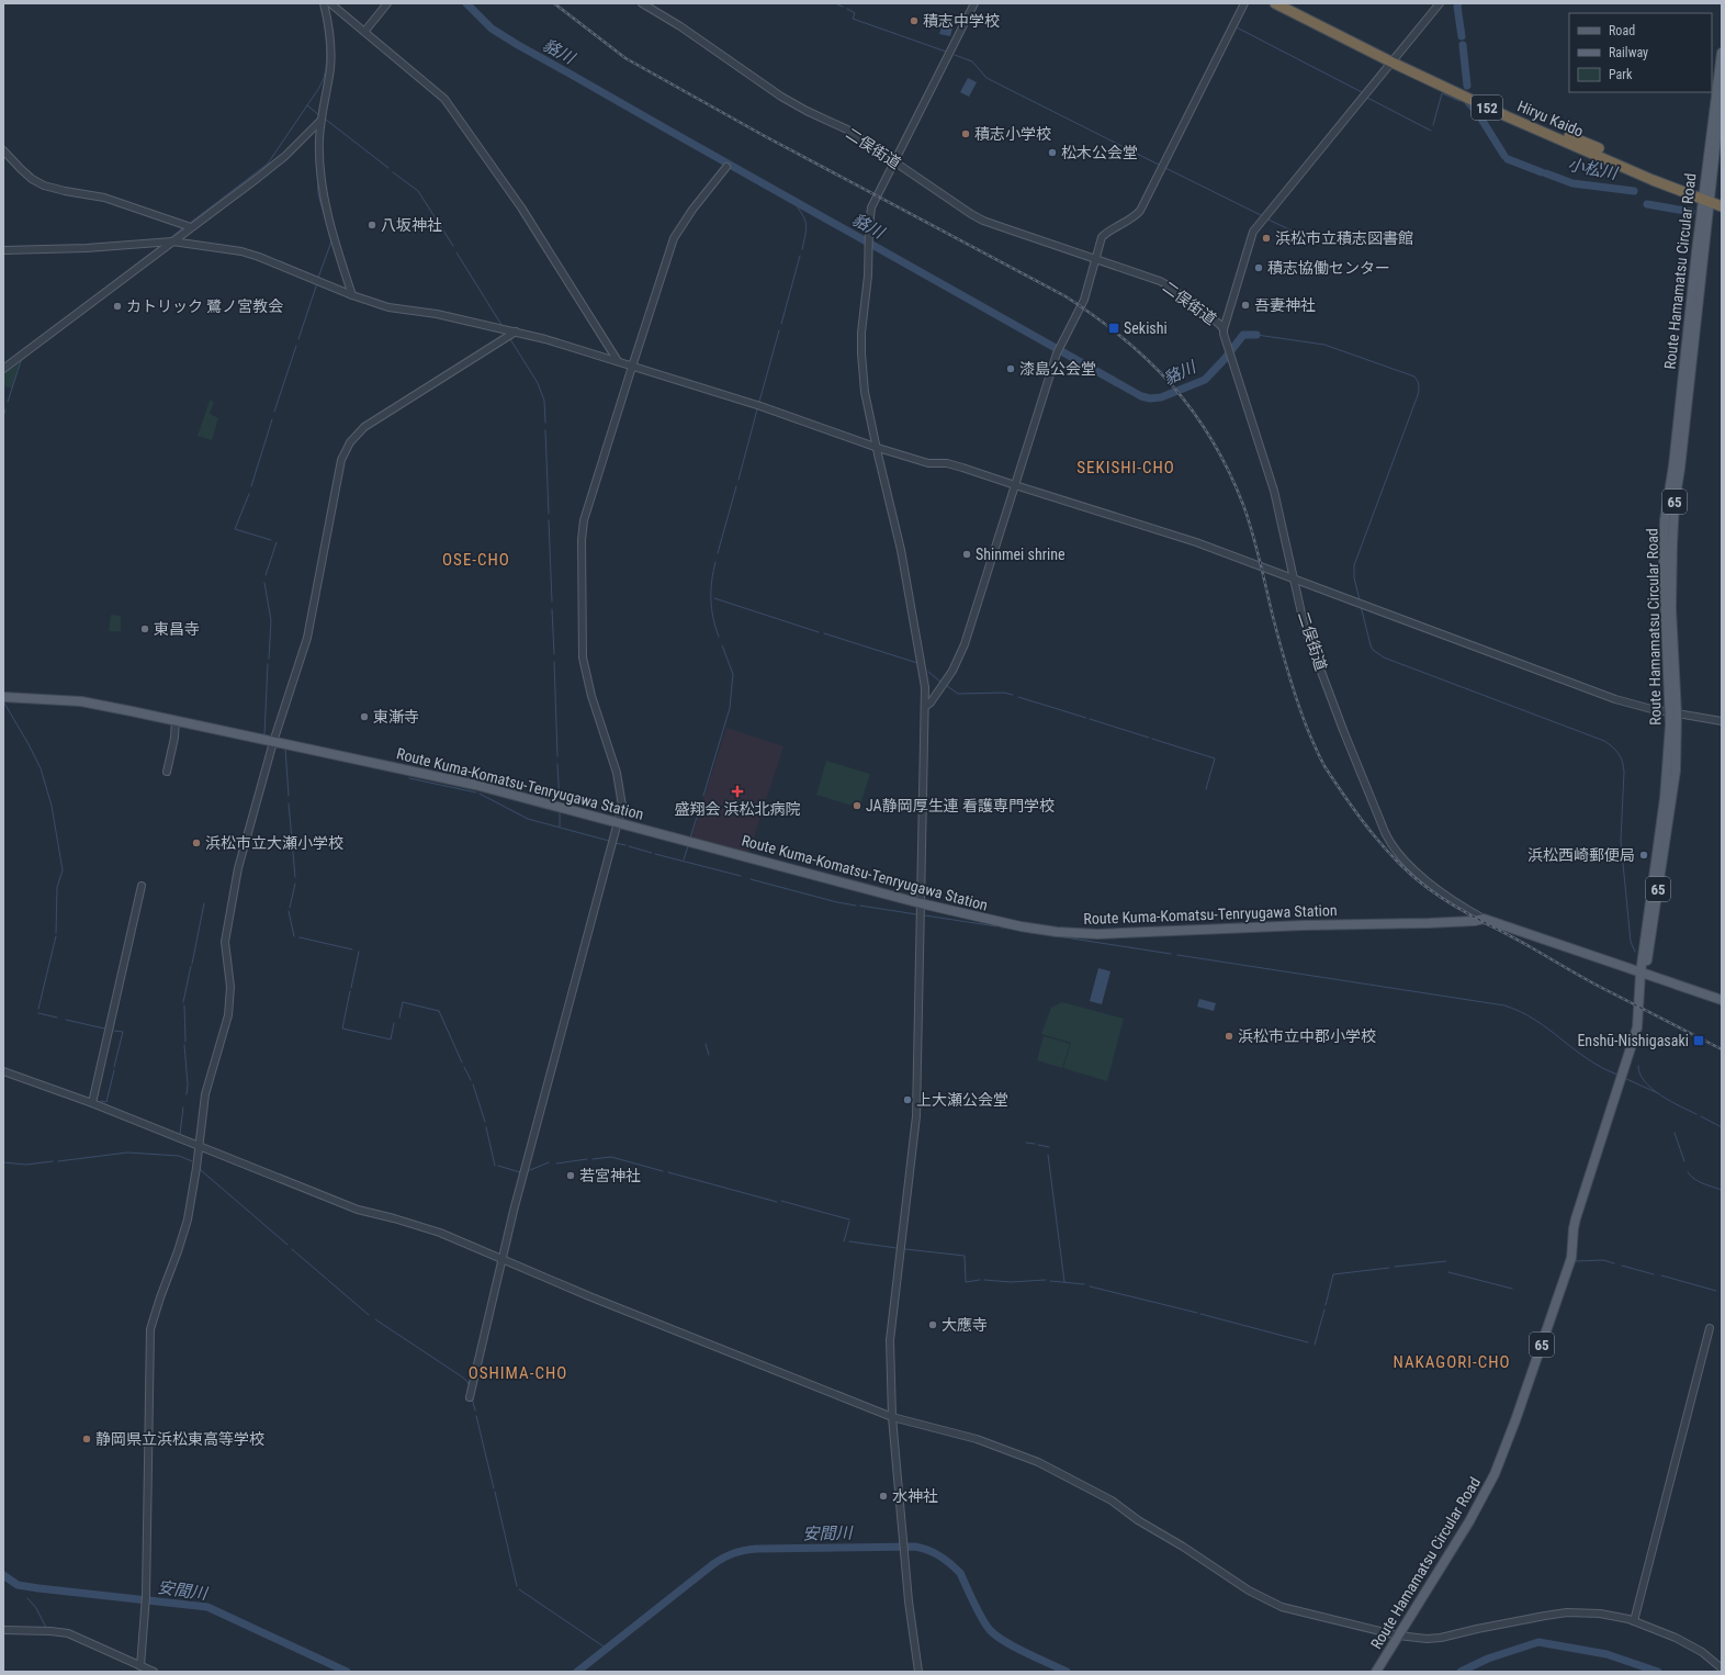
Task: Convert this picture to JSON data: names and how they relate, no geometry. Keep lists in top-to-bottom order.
{
  "streets": {
    "highway": ["152", "Hiryu Kaido"],
    "main road": ["Route Hamamatsu Circular Road", "65", "Route Kuma-Komatsu-Tenryugawa Station"],
    "street": ["二俣街道"]
  },
  "crossings": [
    ["Hiryu Kaido", "Route Hamamatsu Circular Road"],
    ["二俣街道", "Route Kuma-Komatsu-Tenryugawa Station"],
    ["Route Hamamatsu Circular Road", "Route Kuma-Komatsu-Tenryugawa Station"]
  ],
  "districts": [
    "SEKISHI-CHO",
    "OSE-CHO",
    "NAKAGORI-CHO",
    "OSHIMA-CHO"
  ],
  "water": ["貉川", "小松川", "安間川"],
  "places": {
    "other": [
      "積志中学校",
      "積志小学校",
      "松木公会堂",
      "八坂神社",
      "浜松市立積志図書館",
      "積志協働センター",
      "吾妻神社",
      "カトリック 鷺ノ宮教会",
      "漆島公会堂",
      "Shinmei shrine",
      "東昌寺",
      "東漸寺",
      "JA静岡厚生連 看護専門学校",
      "浜松市立大瀬小学校",
      "浜松西崎郵便局",
      "浜松市立中郡小学校",
      "上大瀬公会堂",
      "若宮神社",
      "大應寺",
      "静岡県立浜松東高等学校",
      "水神社"
    ],
    "transit": ["Sekishi", "Enshū-Nishigasaki"],
    "health": ["盛翔会 浜松北病院"]
  },
  "legend": ["Road", "Railway", "Park"]
}
